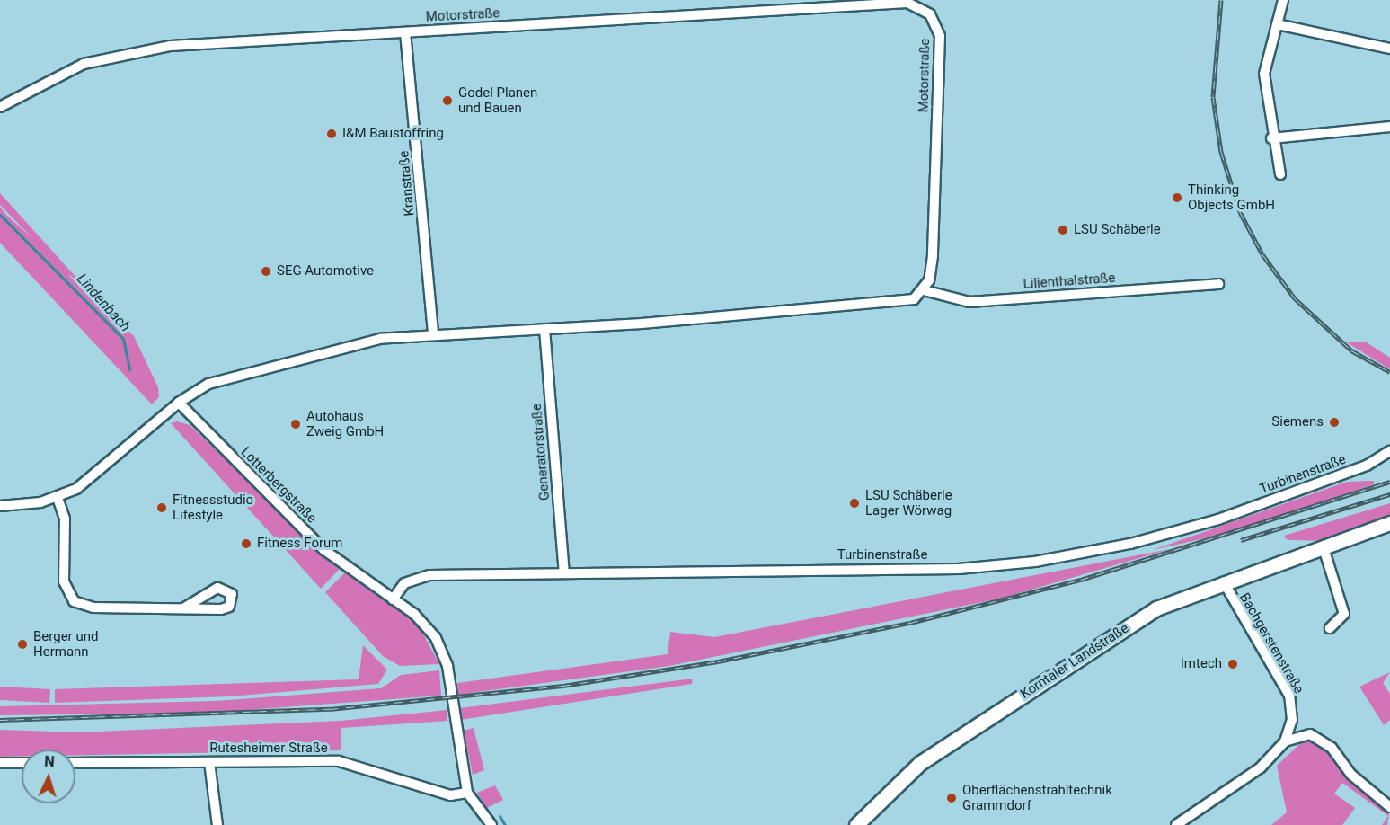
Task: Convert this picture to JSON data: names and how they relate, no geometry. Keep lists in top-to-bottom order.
{
  "streets": {
    "main road": ["Korntaler Landstraße"],
    "street": [
      "Motorstraße",
      "Kranstraße",
      "Lilienthalstraße",
      "Generatorstraße",
      "Turbinenstraße",
      "Lotterbergstraße",
      "Bachgerstenstraße",
      "Rutesheimer Straße"
    ]
  },
  "crossings": [
    ["Motorstraße", "Kranstraße"],
    ["Motorstraße", "Lilienthalstraße"],
    ["Generatorstraße", "Turbinenstraße"],
    ["Turbinenstraße", "Lotterbergstraße"],
    ["Lotterbergstraße", "Rutesheimer Straße"],
    ["Bachgerstenstraße", "Korntaler Landstraße"]
  ],
  "water": ["Lindenbach"],
  "places": [
    "Godel Planen und Bauen",
    "I&M Baustoffring",
    "Thinking Objects GmbH",
    "LSU Schäberle",
    "SEG Automotive",
    "Siemens",
    "Autohaus Zweig GmbH",
    "LSU Schäberle Lager Wörwag",
    "Fitnessstudio Lifestyle",
    "Fitness Forum",
    "Berger und Hermann",
    "Imtech",
    "Oberflächenstrahltechnik Grammdorf"
  ],
  "north": "top"
}
